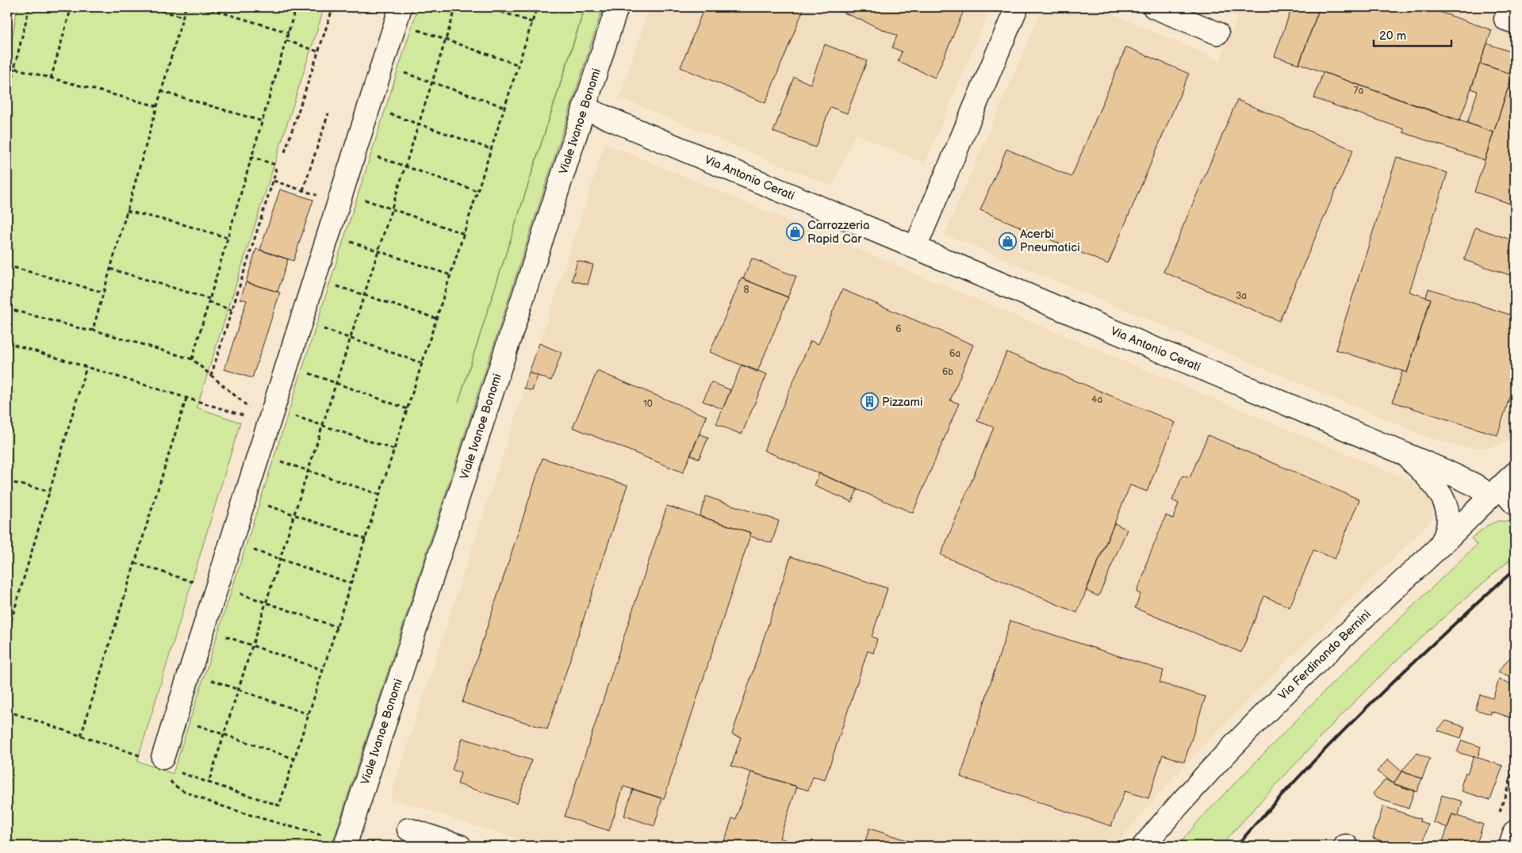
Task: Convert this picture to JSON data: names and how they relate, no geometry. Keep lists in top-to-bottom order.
{
  "streets": {
    "street": ["Viale Ivanoe Bonomi", "Via Antonio Cerati", "Via Ferdinando Bernini"]
  },
  "crossings": [
    ["Viale Ivanoe Bonomi", "Via Antonio Cerati"],
    ["Via Antonio Cerati", "Via Ferdinando Bernini"]
  ],
  "places": {
    "shop": ["Carrozzeria Rapid Car", "Acerbi Pneumatici"],
    "building": ["Pizzami"]
  },
  "house_numbers": [
    "7a",
    "8",
    "3a",
    "6",
    "6a",
    "6b",
    "4a",
    "10"
  ],
  "scale_bar": "20 m"
}
